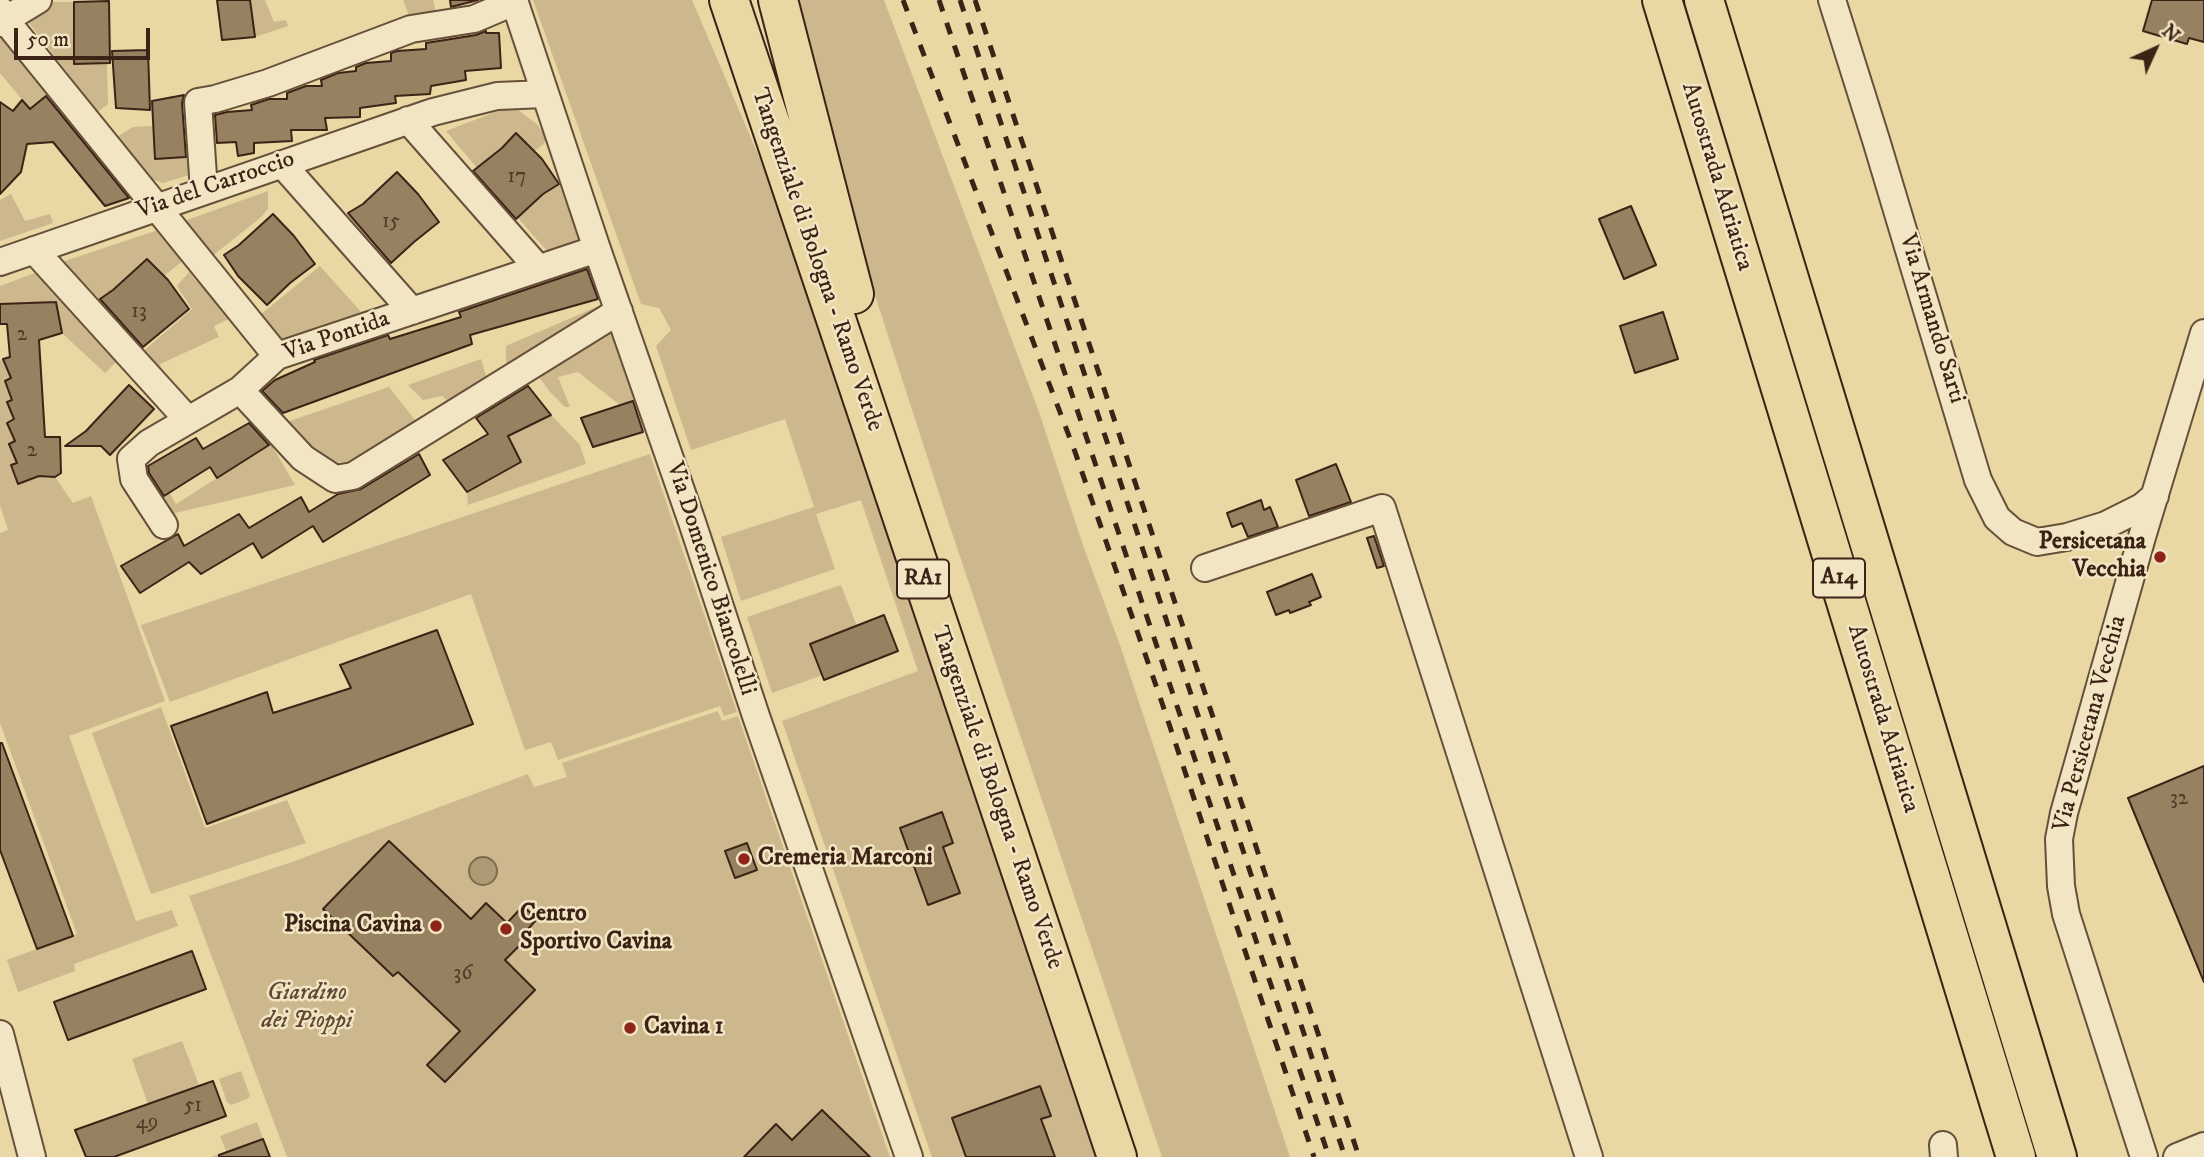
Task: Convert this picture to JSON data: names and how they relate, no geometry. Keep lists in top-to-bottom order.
{
  "streets": {
    "highway": [
      "Autostrada Adriatica",
      "Tangenziale di Bologna - Ramo Verde",
      "A14",
      "RA1"
    ],
    "street": [
      "Via del Carroccio",
      "Via Armando Sarti",
      "Via Pontida",
      "Via Domenico Biancolelli",
      "Via Persicetana Vecchia"
    ]
  },
  "crossings": [
    ["Via del Carroccio", "Via Domenico Biancolelli"],
    ["Via Armando Sarti", "Via Persicetana Vecchia"],
    ["Via Pontida", "Via Domenico Biancolelli"]
  ],
  "parks": ["Giardino dei Pioppi"],
  "places": [
    "Persicetana Vecchia",
    "Cremeria Marconi",
    "Piscina Cavina",
    "Centro Sportivo Cavina",
    "Cavina 1"
  ],
  "house_numbers": [
    "17",
    "15",
    "13",
    "2",
    "2",
    "32",
    "36",
    "51",
    "49"
  ],
  "scale_bar": "50 m",
  "north": "top right"
}
